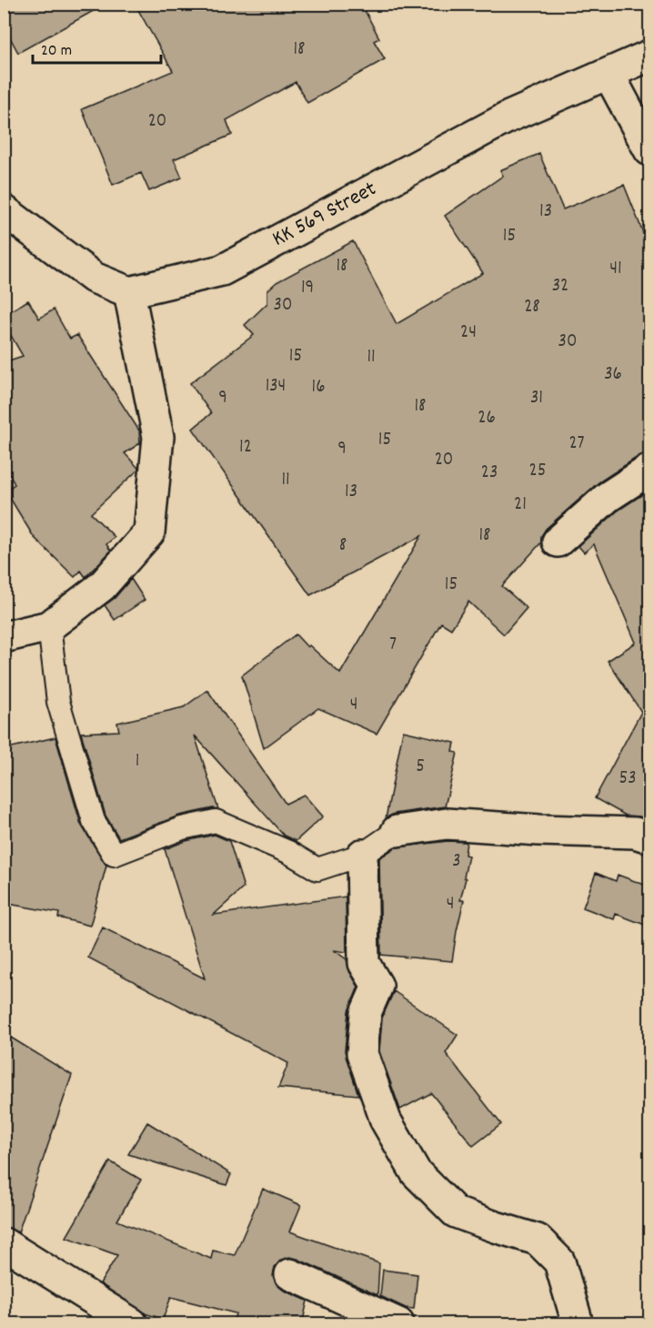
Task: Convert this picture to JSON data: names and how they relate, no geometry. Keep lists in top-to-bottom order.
{
  "streets": {
    "street": ["KK 569 Street"]
  },
  "house_numbers": [
    "18",
    "20",
    "13",
    "15",
    "18",
    "41",
    "32",
    "19",
    "30",
    "28",
    "24",
    "30",
    "15",
    "11",
    "36",
    "134",
    "16",
    "9",
    "31",
    "18",
    "26",
    "15",
    "27",
    "12",
    "9",
    "20",
    "25",
    "23",
    "11",
    "13",
    "21",
    "18",
    "8",
    "15",
    "7",
    "4",
    "1",
    "5",
    "53",
    "3",
    "4"
  ],
  "scale_bar": "20 m"
}
